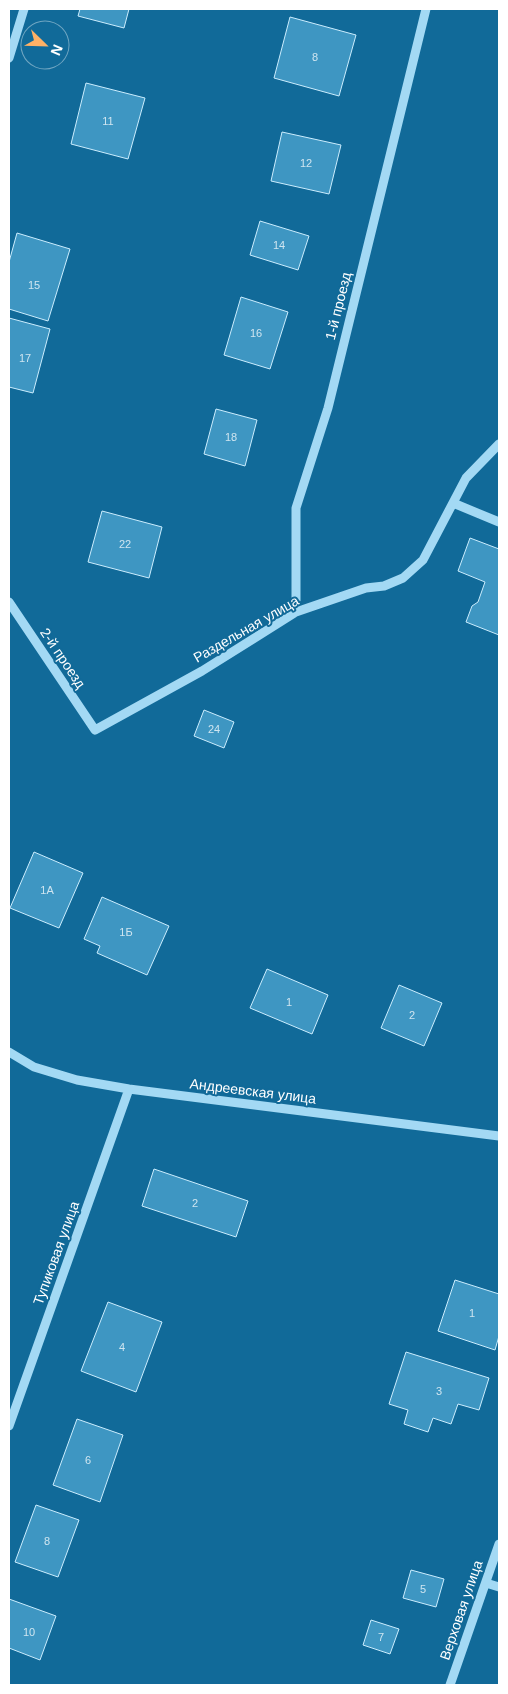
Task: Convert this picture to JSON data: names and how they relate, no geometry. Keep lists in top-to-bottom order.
{
  "streets": {
    "street": [
      "1-й проезд",
      "Раздельная улица",
      "2-й проезд",
      "Андреевская улица",
      "Тупиковая улица",
      "Верховая улица"
    ]
  },
  "crossings": [
    ["1-й проезд", "Раздельная улица"],
    ["Раздельная улица", "2-й проезд"],
    ["Андреевская улица", "Тупиковая улица"]
  ],
  "house_numbers": [
    "8",
    "11",
    "12",
    "14",
    "15",
    "16",
    "17",
    "18",
    "22",
    "24",
    "1А",
    "1Б",
    "1",
    "2",
    "2",
    "1",
    "4",
    "3",
    "6",
    "8",
    "5",
    "10",
    "7"
  ],
  "north": "bottom right"
}
